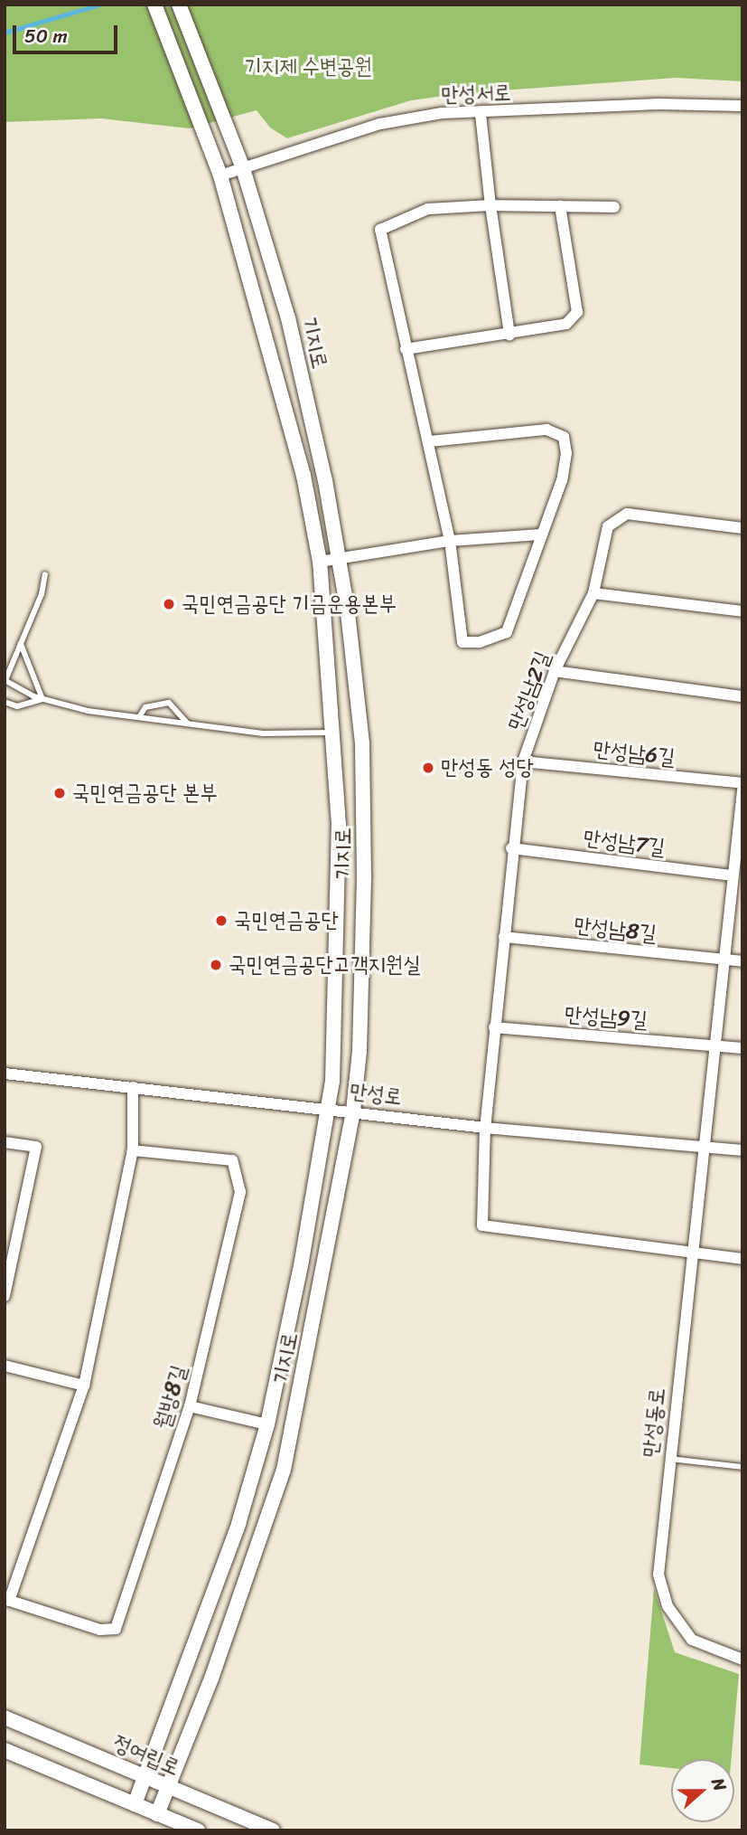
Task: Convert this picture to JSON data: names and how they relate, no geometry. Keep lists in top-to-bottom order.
{
  "streets": {
    "street": [
      "만성서로",
      "기지로",
      "만성남2길",
      "만성남6길",
      "만성남7길",
      "만성남8길",
      "만성남9길",
      "만성로",
      "월방8길",
      "만성동로",
      "정여립로"
    ]
  },
  "crossings": [
    ["만성서로", "기지로"],
    ["기지로", "만성로"],
    ["기지로", "정여립로"],
    ["만성남2길", "만성남6길"],
    ["만성남2길", "만성남7길"],
    ["만성남2길", "만성남8길"],
    ["만성남2길", "만성남9길"],
    ["만성남2길", "만성로"],
    ["만성남2길", "만성동로"],
    ["만성남7길", "만성동로"],
    ["만성남8길", "만성동로"],
    ["만성남9길", "만성동로"],
    ["만성로", "월방8길"],
    ["만성로", "만성동로"]
  ],
  "parks": ["기지제 수변공원"],
  "places": [
    "국민연금공단 기금운용본부",
    "만성동 성당",
    "국민연금공단 본부",
    "국민연금공단",
    "국민연금공단고객지원실"
  ],
  "scale_bar": "50 m",
  "north": "right"
}
